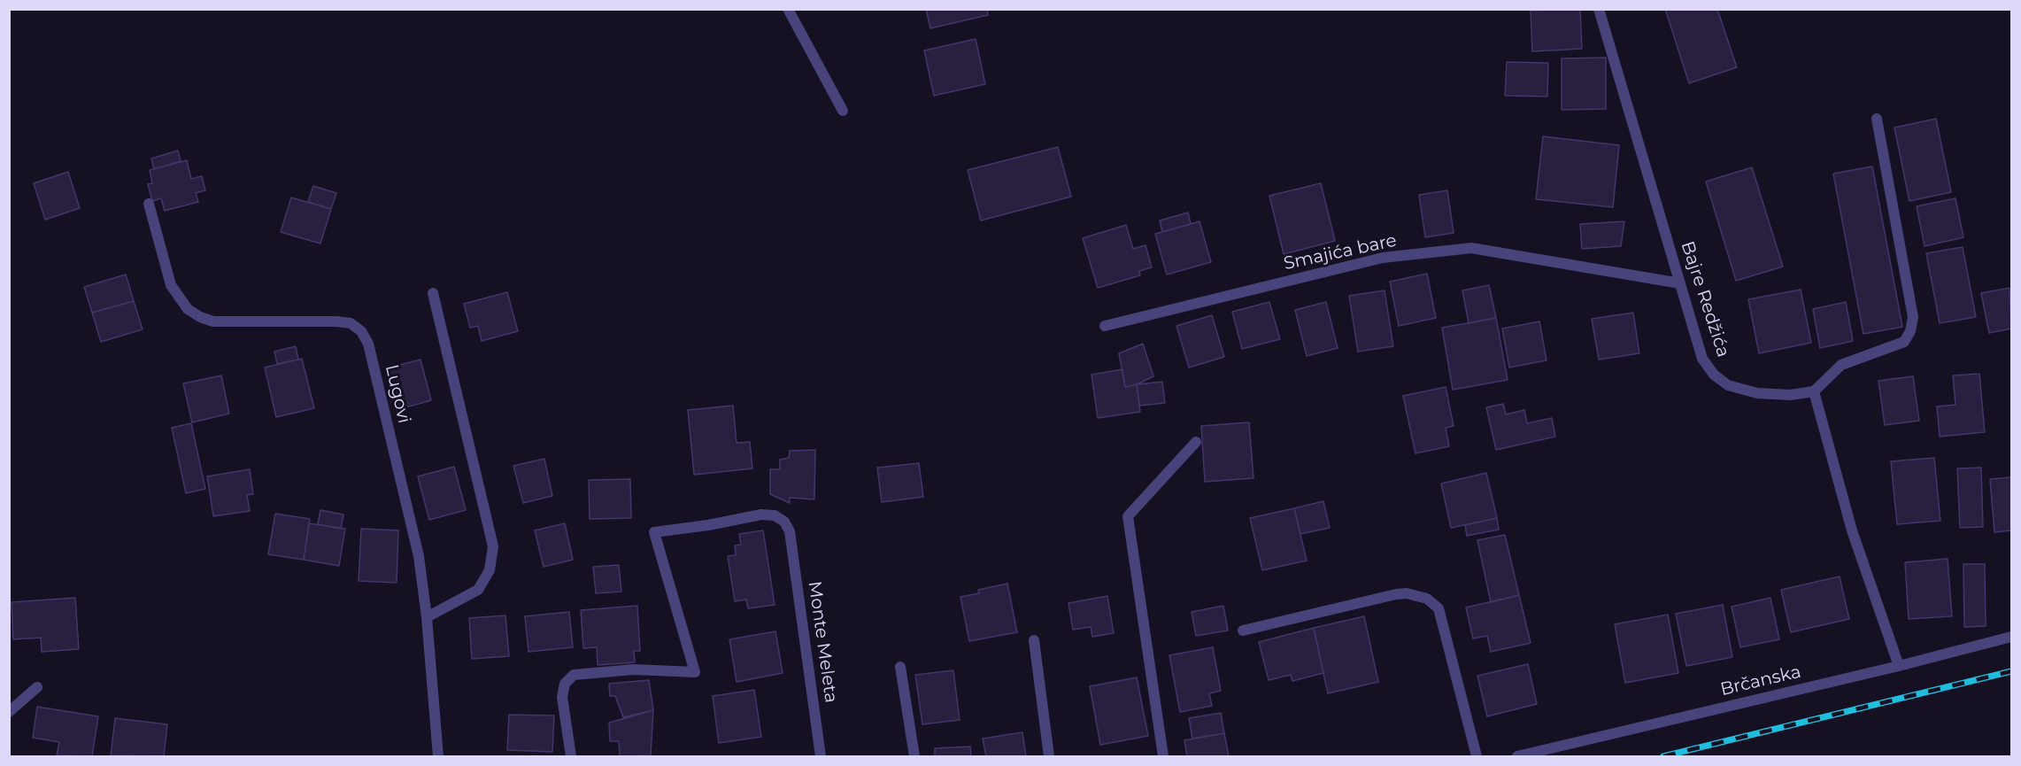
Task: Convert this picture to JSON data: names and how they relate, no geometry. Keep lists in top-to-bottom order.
{
  "streets": {
    "street": [
      "Smajića bare",
      "Bajre Redžića",
      "Lugovi",
      "Monte Meleta",
      "Brčanska"
    ]
  },
  "crossings": [
    ["Smajića bare", "Bajre Redžića"]
  ]
}
